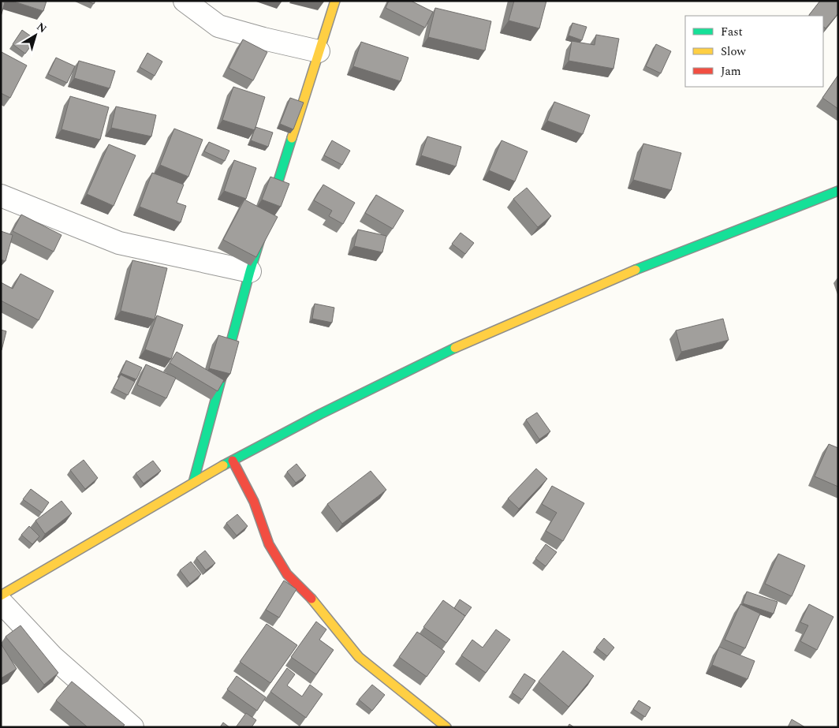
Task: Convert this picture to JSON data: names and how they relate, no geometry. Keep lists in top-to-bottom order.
{
  "legend": ["Fast", "Slow", "Jam"],
  "north": "top right"
}
